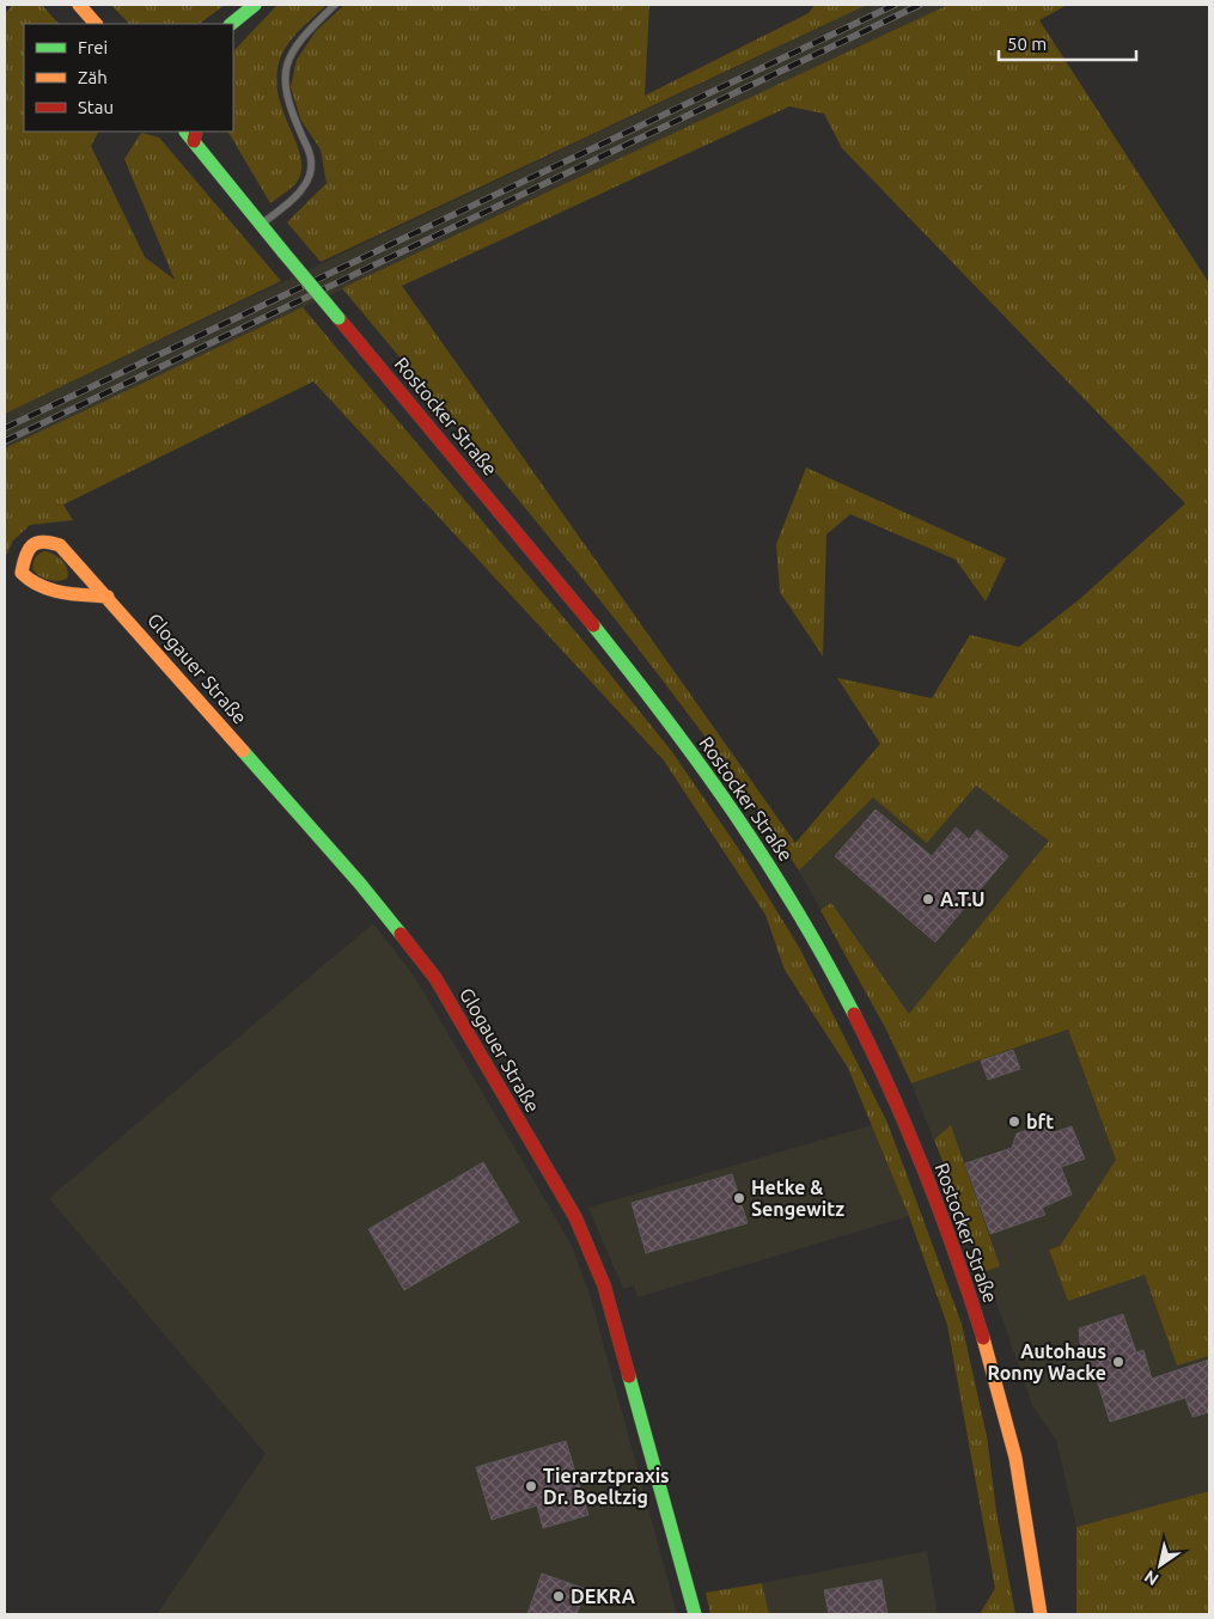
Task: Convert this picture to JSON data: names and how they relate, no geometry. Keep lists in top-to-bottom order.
{
  "streets": {
    "main road": ["Rostocker Straße", "Glogauer Straße"]
  },
  "places": [
    "A.T.U",
    "bft",
    "Hetke & Sengewitz",
    "Autohaus Ronny Wacke",
    "Tierarztpraxis Dr. Boeltzig",
    "DEKRA"
  ],
  "legend": ["Frei", "Zäh", "Stau"],
  "scale_bar": "50 m",
  "north": "bottom left"
}
